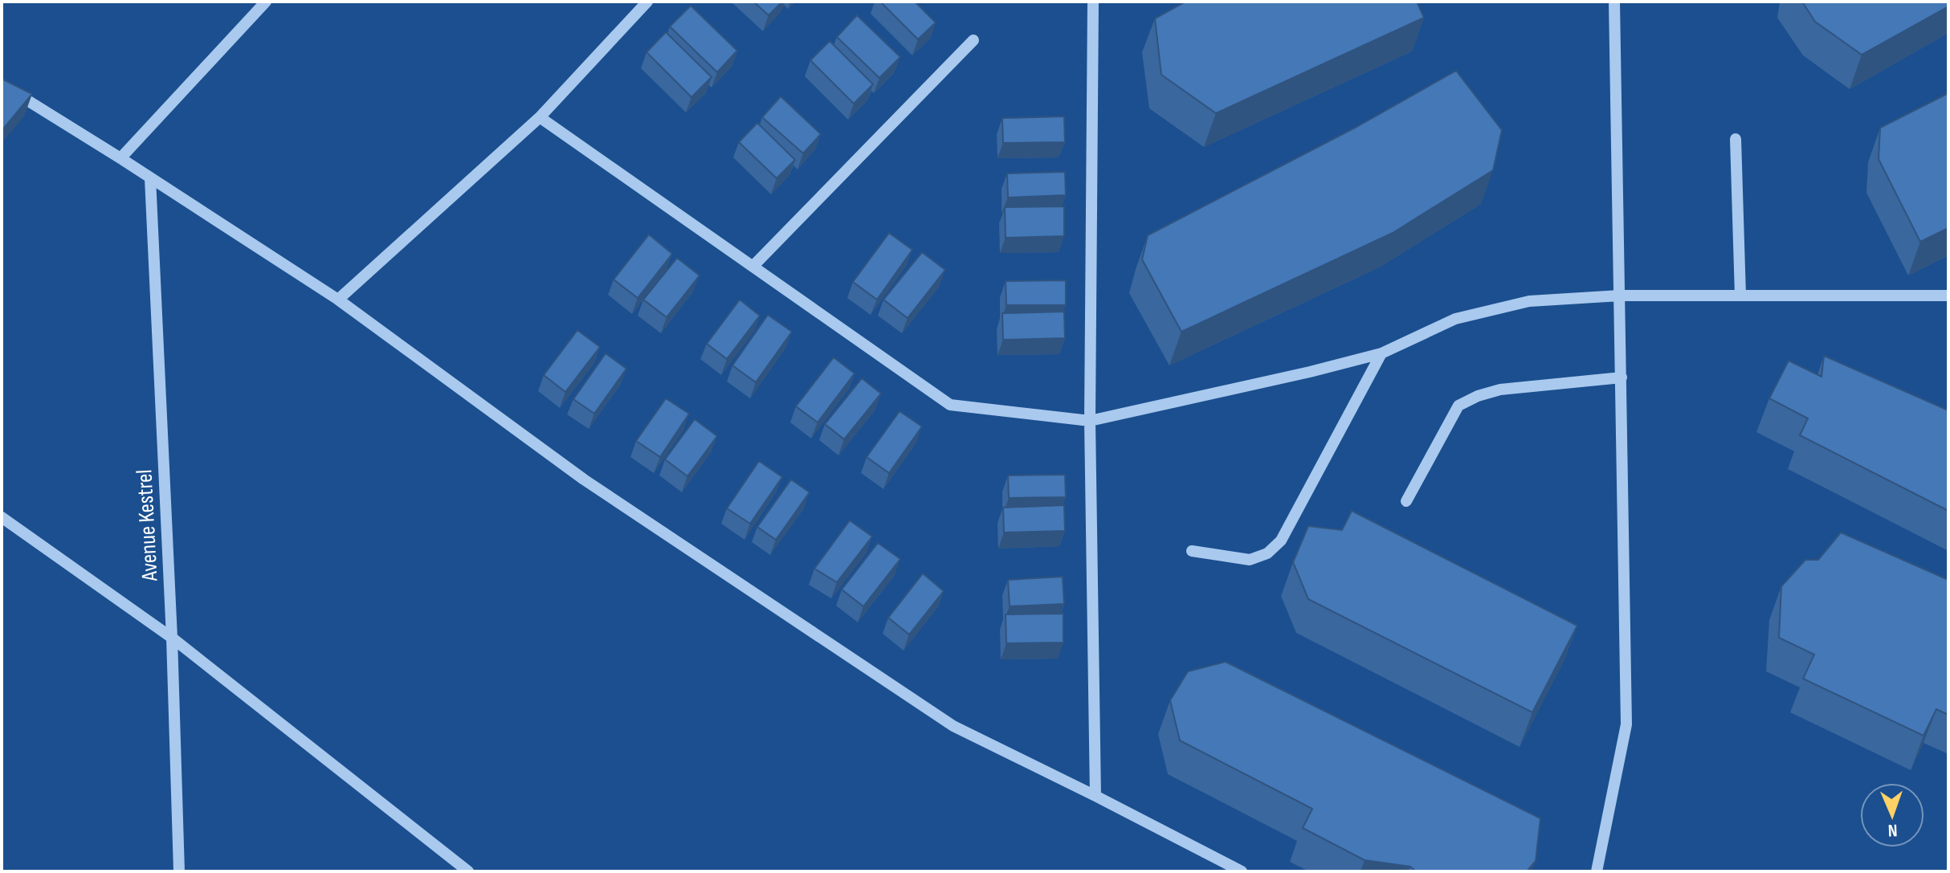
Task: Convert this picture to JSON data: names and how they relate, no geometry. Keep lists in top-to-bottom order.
{
  "streets": {
    "street": ["Avenue Kestrel"]
  },
  "north": "bottom"
}
